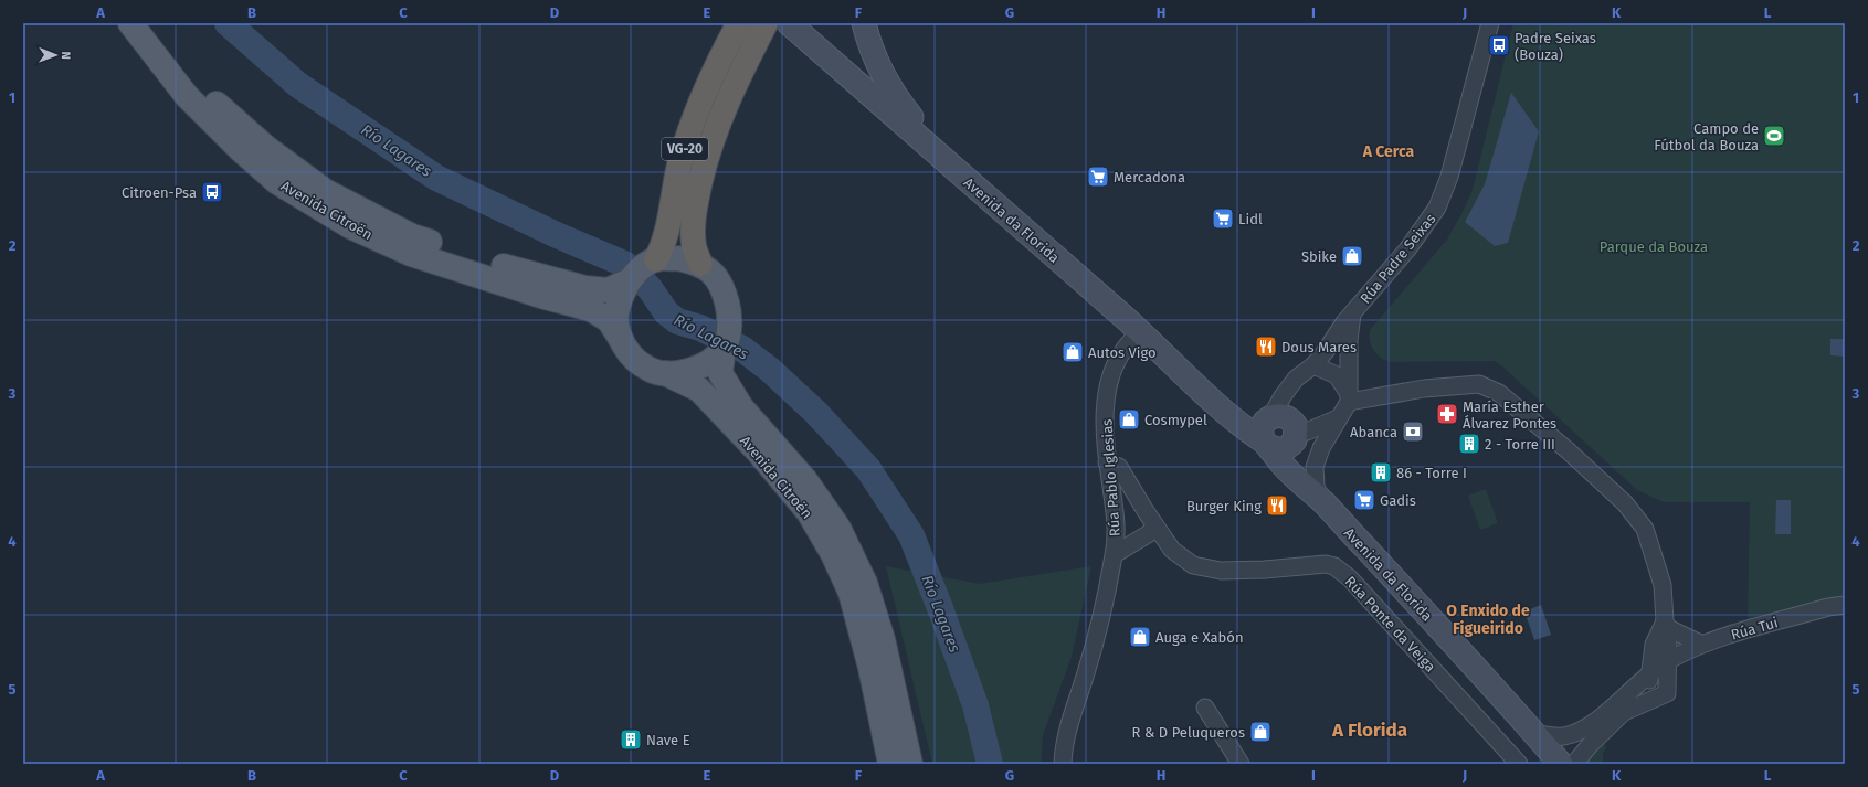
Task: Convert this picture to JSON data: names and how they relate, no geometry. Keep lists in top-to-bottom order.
{
  "streets": {
    "highway": ["VG-20"],
    "main road": ["Avenida Citroën", "Avenida da Florida"],
    "street": [
      "Rúa Padre Seixas",
      "Rúa Pablo Iglesias",
      "Rúa Ponte da Veiga",
      "Rúa Tui"
    ]
  },
  "crossings": [
    ["VG-20", "Avenida Citroën"],
    ["Avenida da Florida", "Rúa Padre Seixas"],
    ["Avenida da Florida", "Rúa Pablo Iglesias"],
    ["Avenida da Florida", "Rúa Tui"],
    ["Rúa Pablo Iglesias", "Rúa Ponte da Veiga"]
  ],
  "districts": ["A Cerca", "O Enxido de Figueirido", "A Florida"],
  "water": ["Río Lagares"],
  "parks": ["Parque da Bouza"],
  "places": {
    "bus stop": ["Padre Seixas (Bouza)", "Citroen-Psa"],
    "sports": ["Campo de Fútbol da Bouza"],
    "supermarket": ["Mercadona", "Lidl", "Gadis"],
    "shop": [
      "Sbike",
      "Autos Vigo",
      "Cosmypel",
      "Auga e Xabón",
      "R & D Peluqueros"
    ],
    "restaurant": ["Dous Mares", "Burger King"],
    "pharmacy": ["María Esther Álvarez Pontes"],
    "bank": ["Abanca"],
    "building": ["2 - Torre III", "86 - Torre I", "Nave E"]
  },
  "north": "right",
  "grid": {
    "columns": [
      "A",
      "B",
      "C",
      "D",
      "E",
      "F",
      "G",
      "H",
      "I",
      "J",
      "K",
      "L"
    ],
    "rows": [
      "1",
      "2",
      "3",
      "4",
      "5"
    ]
  }
}
